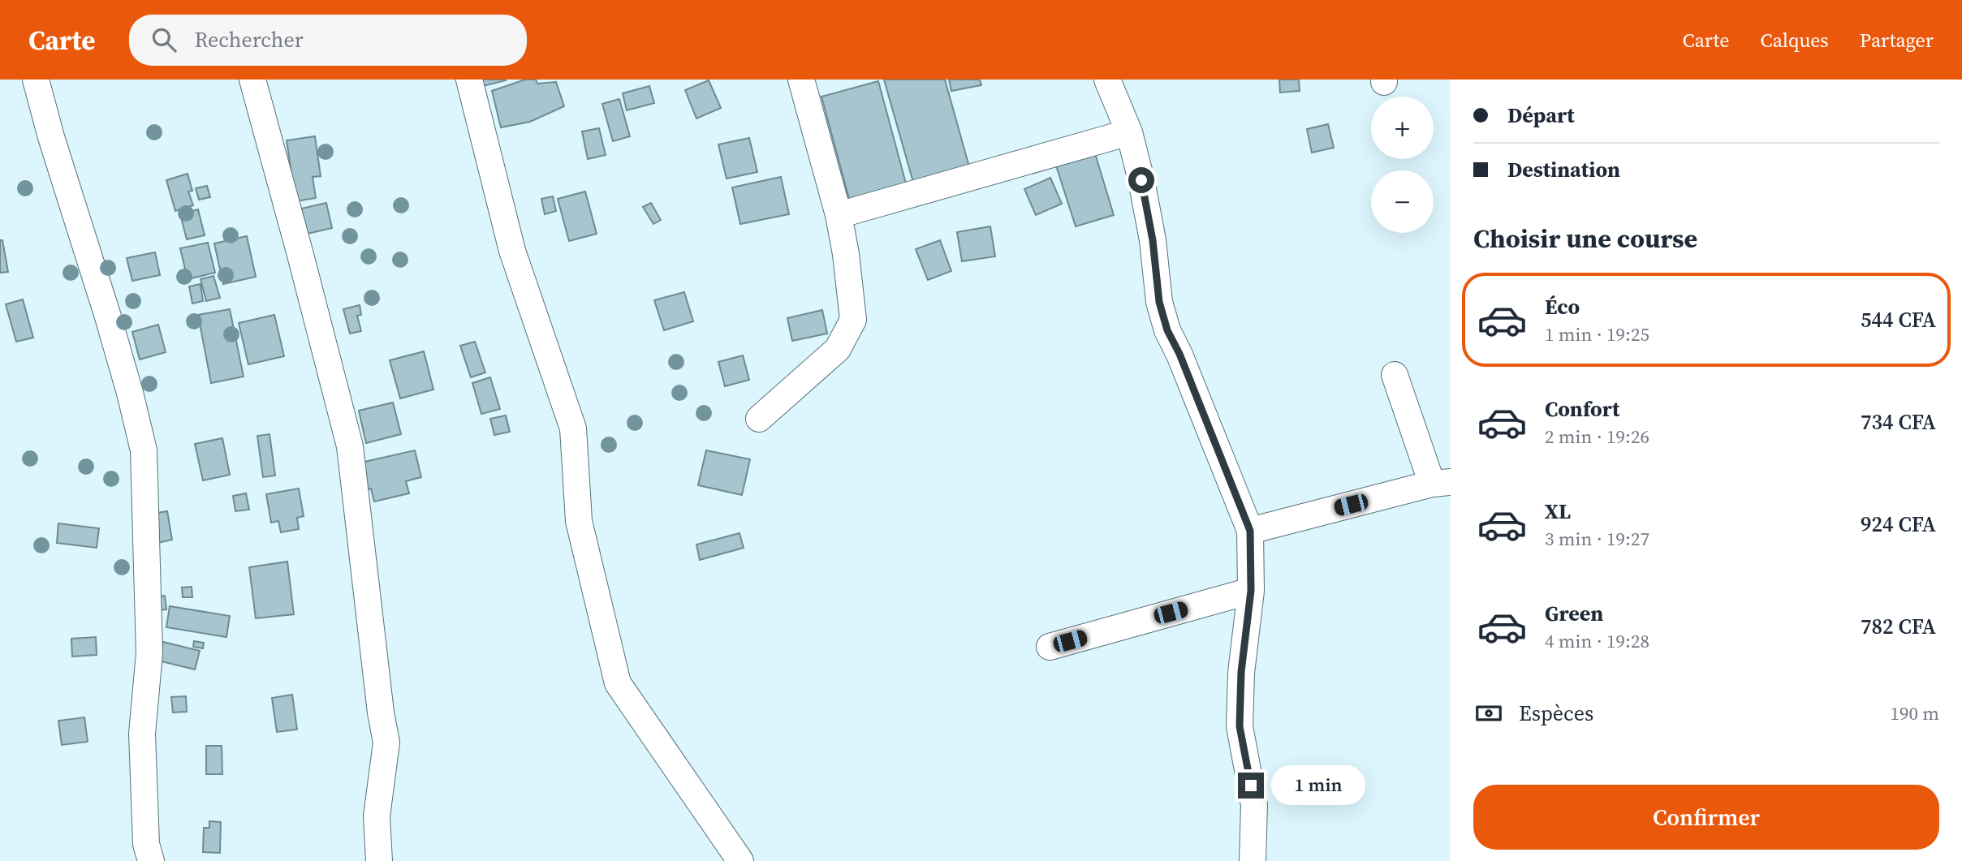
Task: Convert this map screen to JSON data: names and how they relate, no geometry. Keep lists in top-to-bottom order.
{
  "page": {
    "header": "Carte",
    "search": "Rechercher",
    "nav": ["Carte", "Calques", "Partager"],
    "banner": ["Départ", "Destination"],
    "map_buttons": ["+", "−"],
    "heading": "Choisir une course",
    "list": [
      {
        "name": "Éco",
        "note": "1 min · 19:25",
        "value": "544 CFA"
      },
      {
        "name": "Confort",
        "note": "2 min · 19:26",
        "value": "734 CFA"
      },
      {
        "name": "XL",
        "note": "3 min · 19:27",
        "value": "924 CFA"
      },
      {
        "name": "Green",
        "note": "4 min · 19:28",
        "value": "782 CFA"
      }
    ],
    "pay": ["Espèces", "190 m"],
    "bubble": "1 min",
    "buttons": "Confirmer"
  }
}
